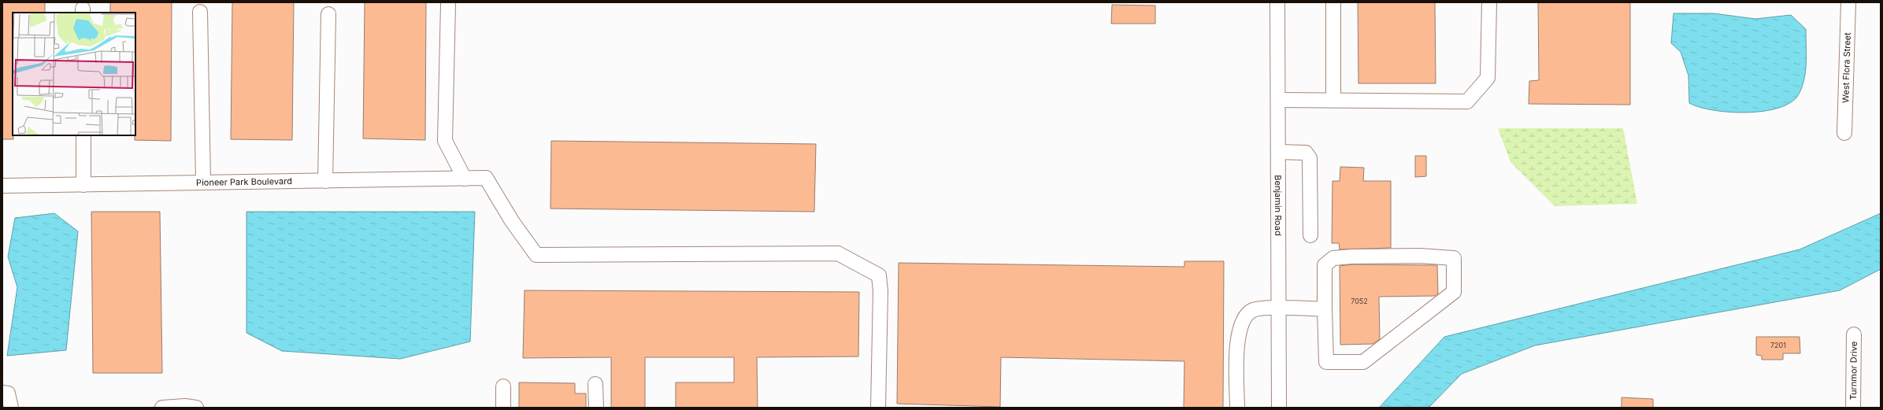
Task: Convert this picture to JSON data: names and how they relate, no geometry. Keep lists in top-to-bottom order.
{
  "streets": {
    "street": [
      "West Flora Street",
      "Pioneer Park Boulevard",
      "Benjamin Road",
      "Turnmor Drive"
    ]
  },
  "house_numbers": ["7052", "7201"]
}
